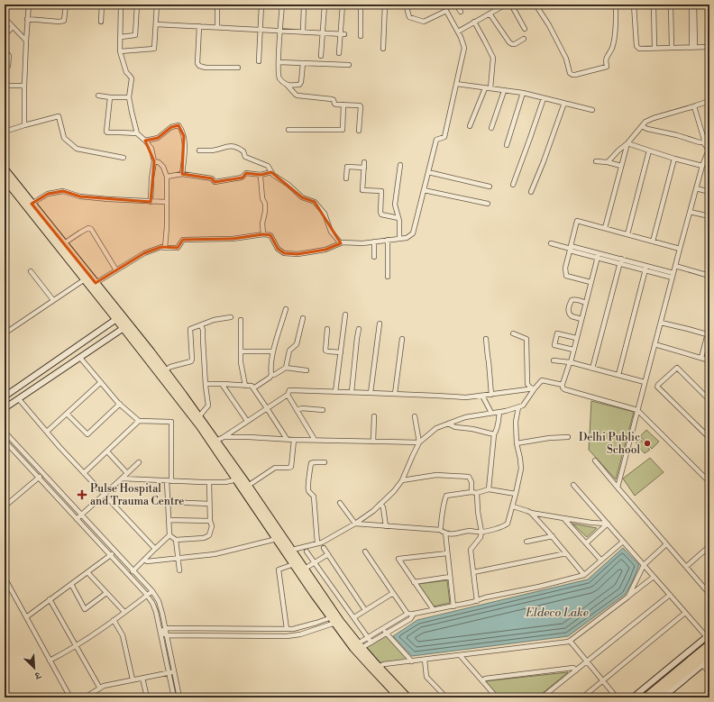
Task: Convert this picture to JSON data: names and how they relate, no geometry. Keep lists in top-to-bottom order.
{
  "water": ["Eldeco Lake"],
  "places": {
    "other": ["Delhi Public School"],
    "health": ["Pulse Hospital and Trauma Centre"]
  },
  "north": "bottom right"
}
